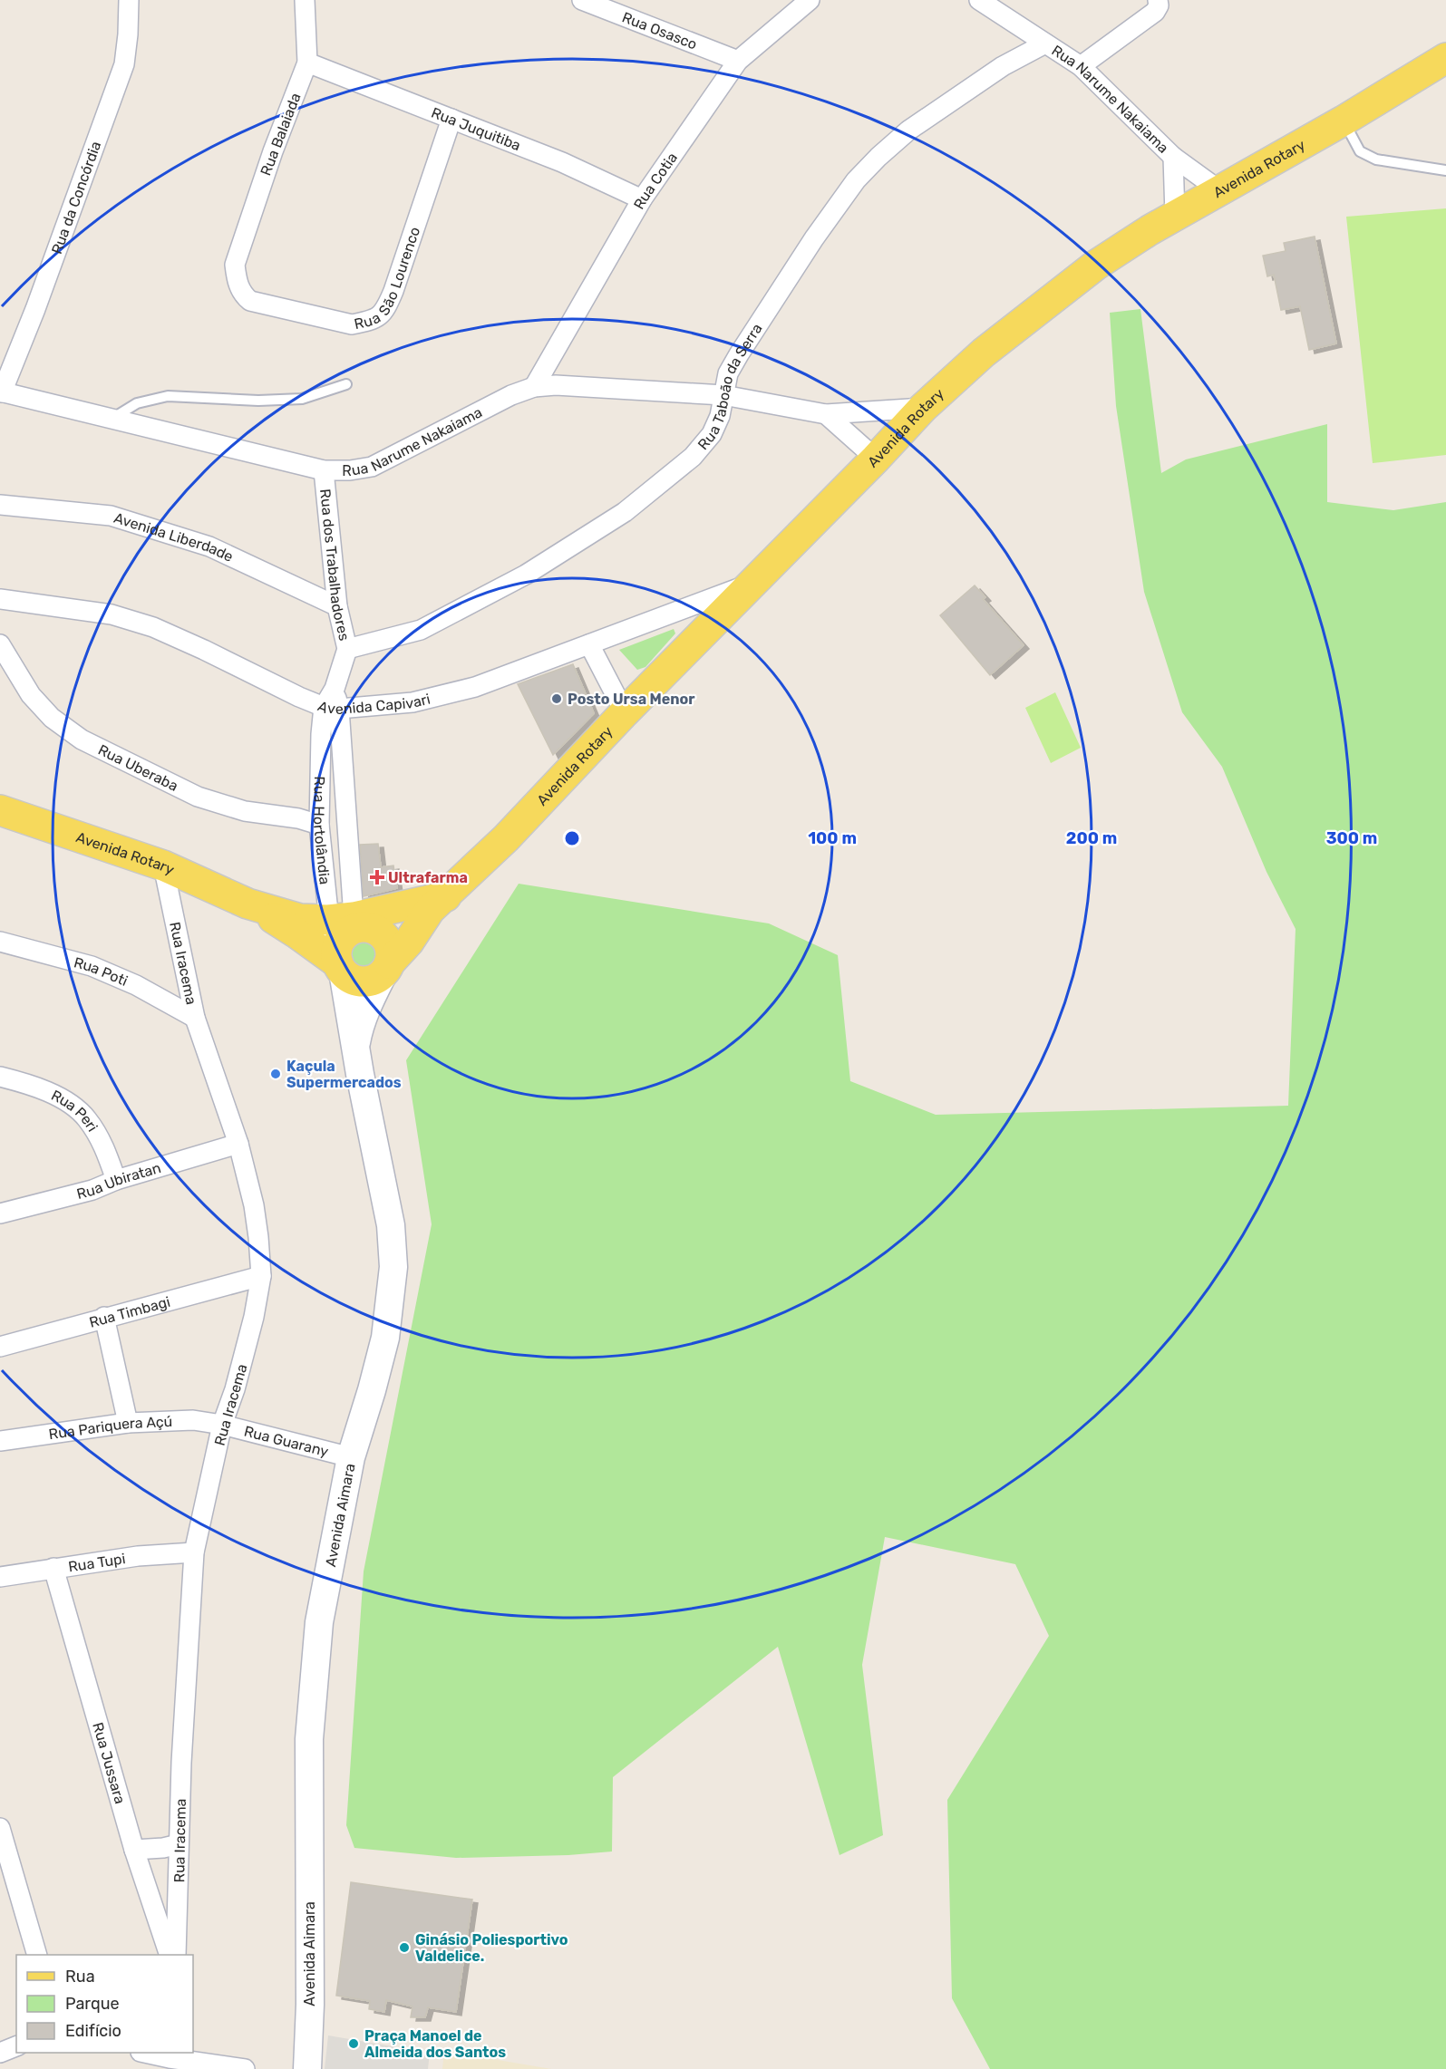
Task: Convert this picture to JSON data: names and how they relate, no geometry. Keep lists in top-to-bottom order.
{
  "streets": {
    "main road": ["Avenida Rotary", "Avenida Aimara"],
    "street": [
      "Rua Osasco",
      "Rua Narume Nakaiama",
      "Rua Juquitiba",
      "Rua Balaiada",
      "Rua Cotia",
      "Rua da Concórdia",
      "Rua São Lourenco",
      "Rua Taboão da Serra",
      "Avenida Liberdade",
      "Rua dos Trabalhadores",
      "Avenida Capivari",
      "Rua Uberaba",
      "Rua Hortolândia",
      "Rua Iracema",
      "Rua Poti",
      "Rua Peri",
      "Rua Ubiratan",
      "Rua Timbagi",
      "Rua Pariquera Açú",
      "Rua Guarany",
      "Rua Tupi",
      "Rua Jussara"
    ]
  },
  "crossings": [
    ["Rua Osasco", "Rua Cotia"],
    ["Rua Narume Nakaiama", "Avenida Rotary"],
    ["Rua Narume Nakaiama", "Rua Cotia"],
    ["Rua Narume Nakaiama", "Rua da Concórdia"],
    ["Rua Narume Nakaiama", "Rua Taboão da Serra"],
    ["Rua Narume Nakaiama", "Rua dos Trabalhadores"],
    ["Rua Juquitiba", "Rua Balaiada"],
    ["Rua Juquitiba", "Rua Cotia"],
    ["Rua Juquitiba", "Rua São Lourenco"],
    ["Rua Balaiada", "Rua São Lourenco"],
    ["Avenida Rotary", "Avenida Capivari"],
    ["Avenida Rotary", "Rua Hortolândia"],
    ["Avenida Rotary", "Rua Iracema"],
    ["Avenida Rotary", "Avenida Aimara"],
    ["Rua Taboão da Serra", "Rua dos Trabalhadores"],
    ["Avenida Liberdade", "Rua dos Trabalhadores"],
    ["Rua dos Trabalhadores", "Avenida Capivari"],
    ["Rua dos Trabalhadores", "Rua Hortolândia"],
    ["Avenida Capivari", "Rua Hortolândia"],
    ["Rua Uberaba", "Rua Hortolândia"],
    ["Rua Hortolândia", "Avenida Aimara"],
    ["Rua Iracema", "Rua Poti"],
    ["Rua Iracema", "Rua Ubiratan"],
    ["Rua Iracema", "Rua Timbagi"],
    ["Rua Iracema", "Rua Pariquera Açú"],
    ["Rua Iracema", "Rua Guarany"],
    ["Rua Iracema", "Rua Tupi"],
    ["Rua Peri", "Rua Ubiratan"],
    ["Rua Pariquera Açú", "Rua Guarany"],
    ["Rua Guarany", "Avenida Aimara"],
    ["Rua Tupi", "Rua Jussara"]
  ],
  "places": {
    "other": [
      "Posto Ursa Menor",
      "Kaçula Supermercados",
      "Ginásio Poliesportivo Valdelice.",
      "Praça Manoel de Almeida dos Santos"
    ],
    "health": ["Ultrafarma"]
  },
  "legend": ["Rua", "Parque", "Edifício"],
  "rings": ["100 m", "200 m", "300 m"]
}
